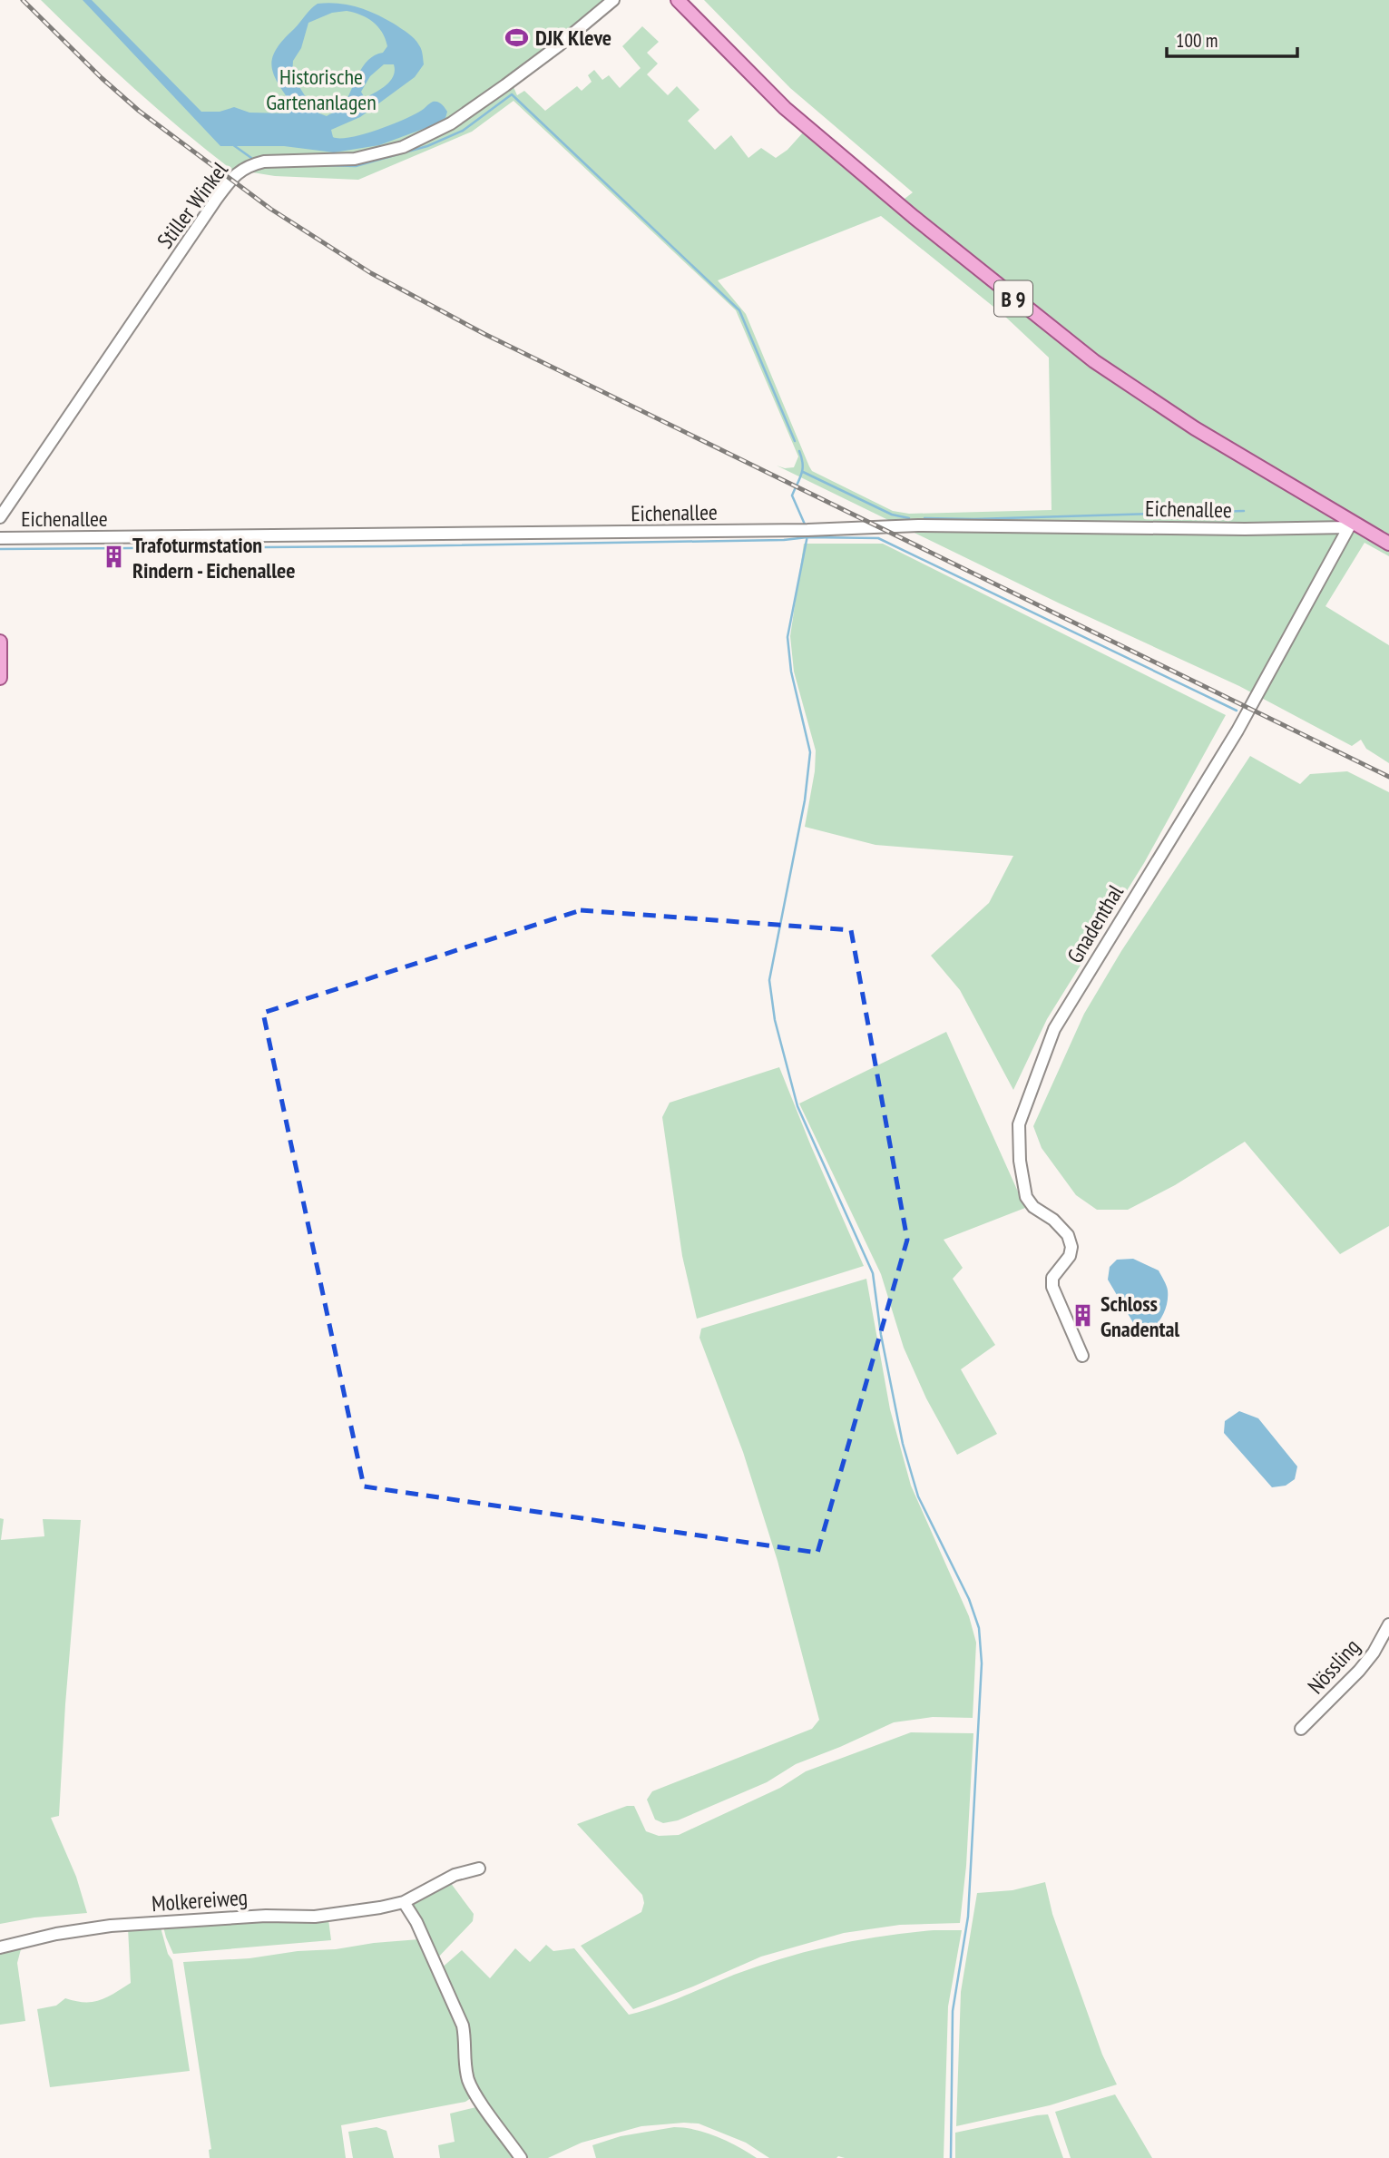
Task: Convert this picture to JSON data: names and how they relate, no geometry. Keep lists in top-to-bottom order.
{
  "streets": {
    "main road": ["B 9"],
    "street": [
      "Stiller Winkel",
      "Eichenallee",
      "Gnadenthal",
      "Nössling",
      "Molkereiweg"
    ]
  },
  "crossings": [
    ["B 9", "Eichenallee"],
    ["B 9", "Gnadenthal"],
    ["Eichenallee", "Gnadenthal"]
  ],
  "parks": ["Historische Gartenanlagen"],
  "places": {
    "sports": ["DJK Kleve"],
    "building": ["Trafoturmstation Rindern - Eichenallee", "Schloss Gnadental"]
  },
  "scale_bar": "100 m"
}
